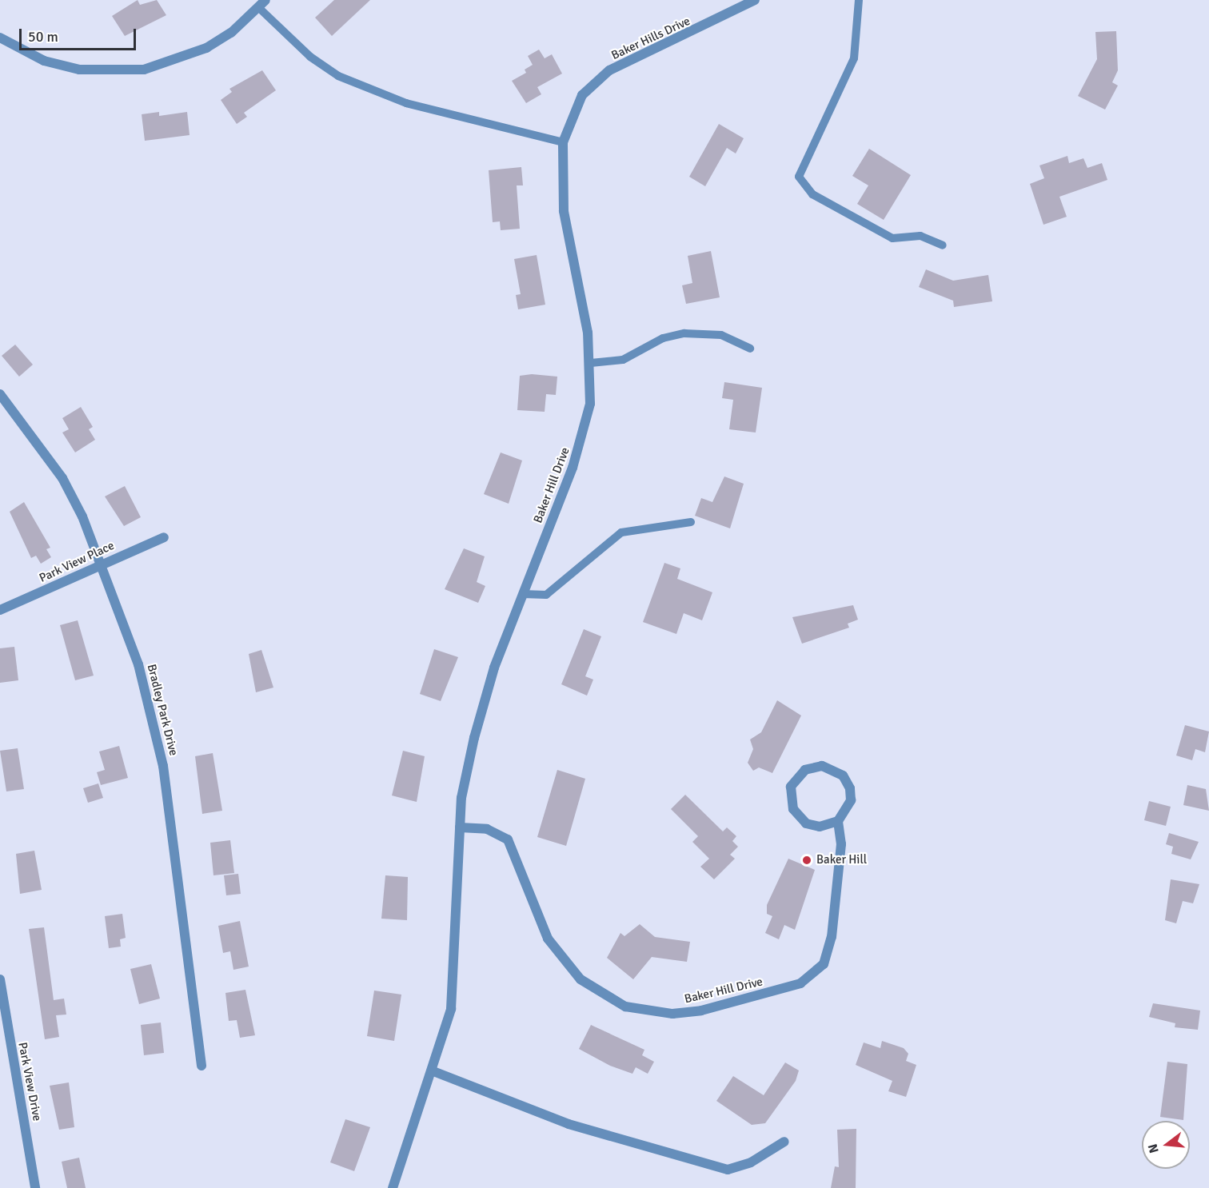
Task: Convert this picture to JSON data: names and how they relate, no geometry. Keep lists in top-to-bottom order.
{
  "streets": {
    "street": [
      "Baker Hills Drive",
      "Baker Hill Drive",
      "Park View Place",
      "Bradley Park Drive",
      "Park View Drive"
    ]
  },
  "crossings": [
    ["Baker Hills Drive", "Baker Hill Drive"],
    ["Park View Place", "Bradley Park Drive"]
  ],
  "places": ["Baker Hill"],
  "scale_bar": "50 m",
  "north": "left"
}
